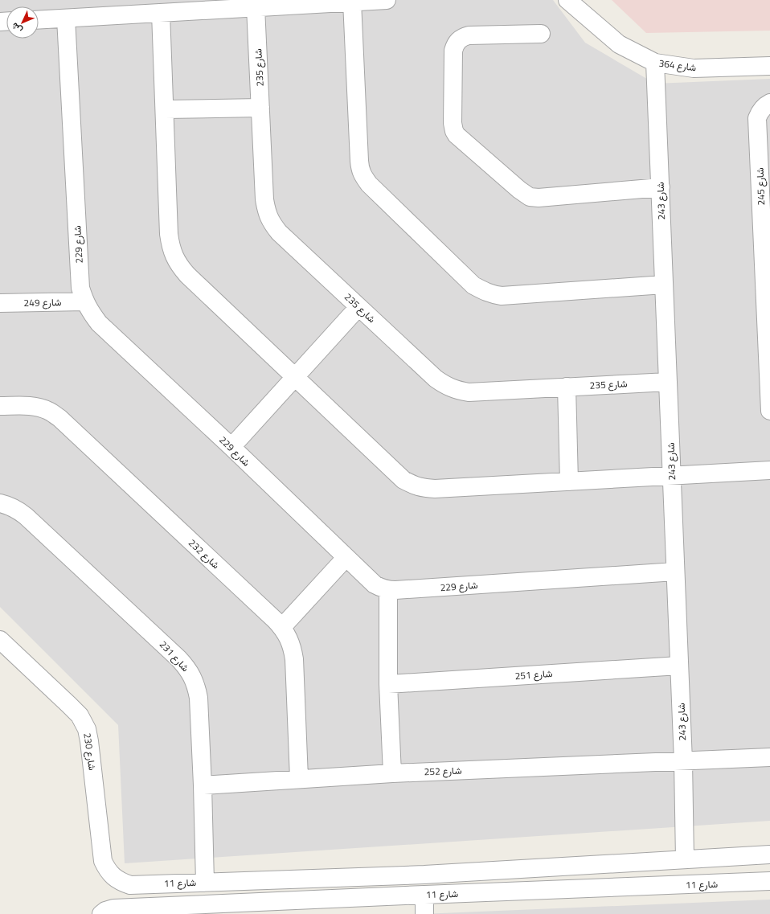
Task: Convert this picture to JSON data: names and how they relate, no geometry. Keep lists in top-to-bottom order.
{
  "streets": {
    "street": [
      "شارع 364",
      "شارع 235",
      "شارع 245",
      "شارع 243",
      "شارع 229",
      "شارع 249",
      "شارع 232",
      "شارع 231",
      "شارع 251",
      "شارع 230",
      "شارع 252",
      "شارع 11"
    ]
  },
  "crossings": [
    ["شارع 364", "شارع 243"],
    ["شارع 235", "شارع 243"],
    ["شارع 243", "شارع 229"],
    ["شارع 243", "شارع 251"],
    ["شارع 243", "شارع 252"],
    ["شارع 243", "شارع 11"],
    ["شارع 229", "شارع 249"],
    ["شارع 232", "شارع 252"],
    ["شارع 231", "شارع 252"],
    ["شارع 231", "شارع 11"],
    ["شارع 230", "شارع 11"]
  ],
  "north": "bottom left"
}
